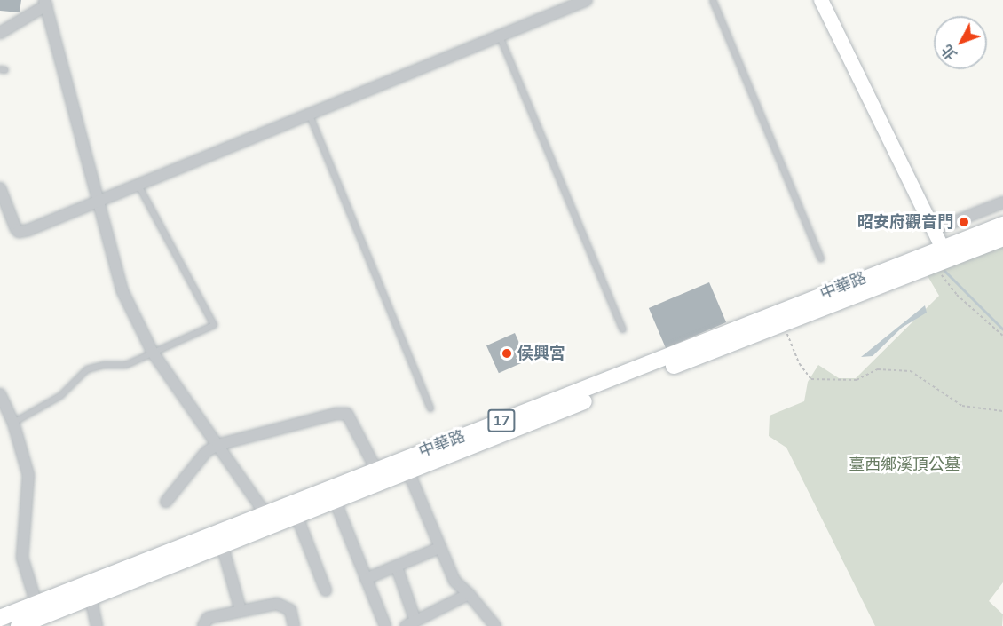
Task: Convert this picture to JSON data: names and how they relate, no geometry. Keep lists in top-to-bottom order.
{
  "streets": {
    "main road": ["中華路", "17"]
  },
  "parks": ["臺西鄉溪頂公墓"],
  "places": ["昭安府觀音門", "侯興宮"],
  "north": "bottom left"
}
